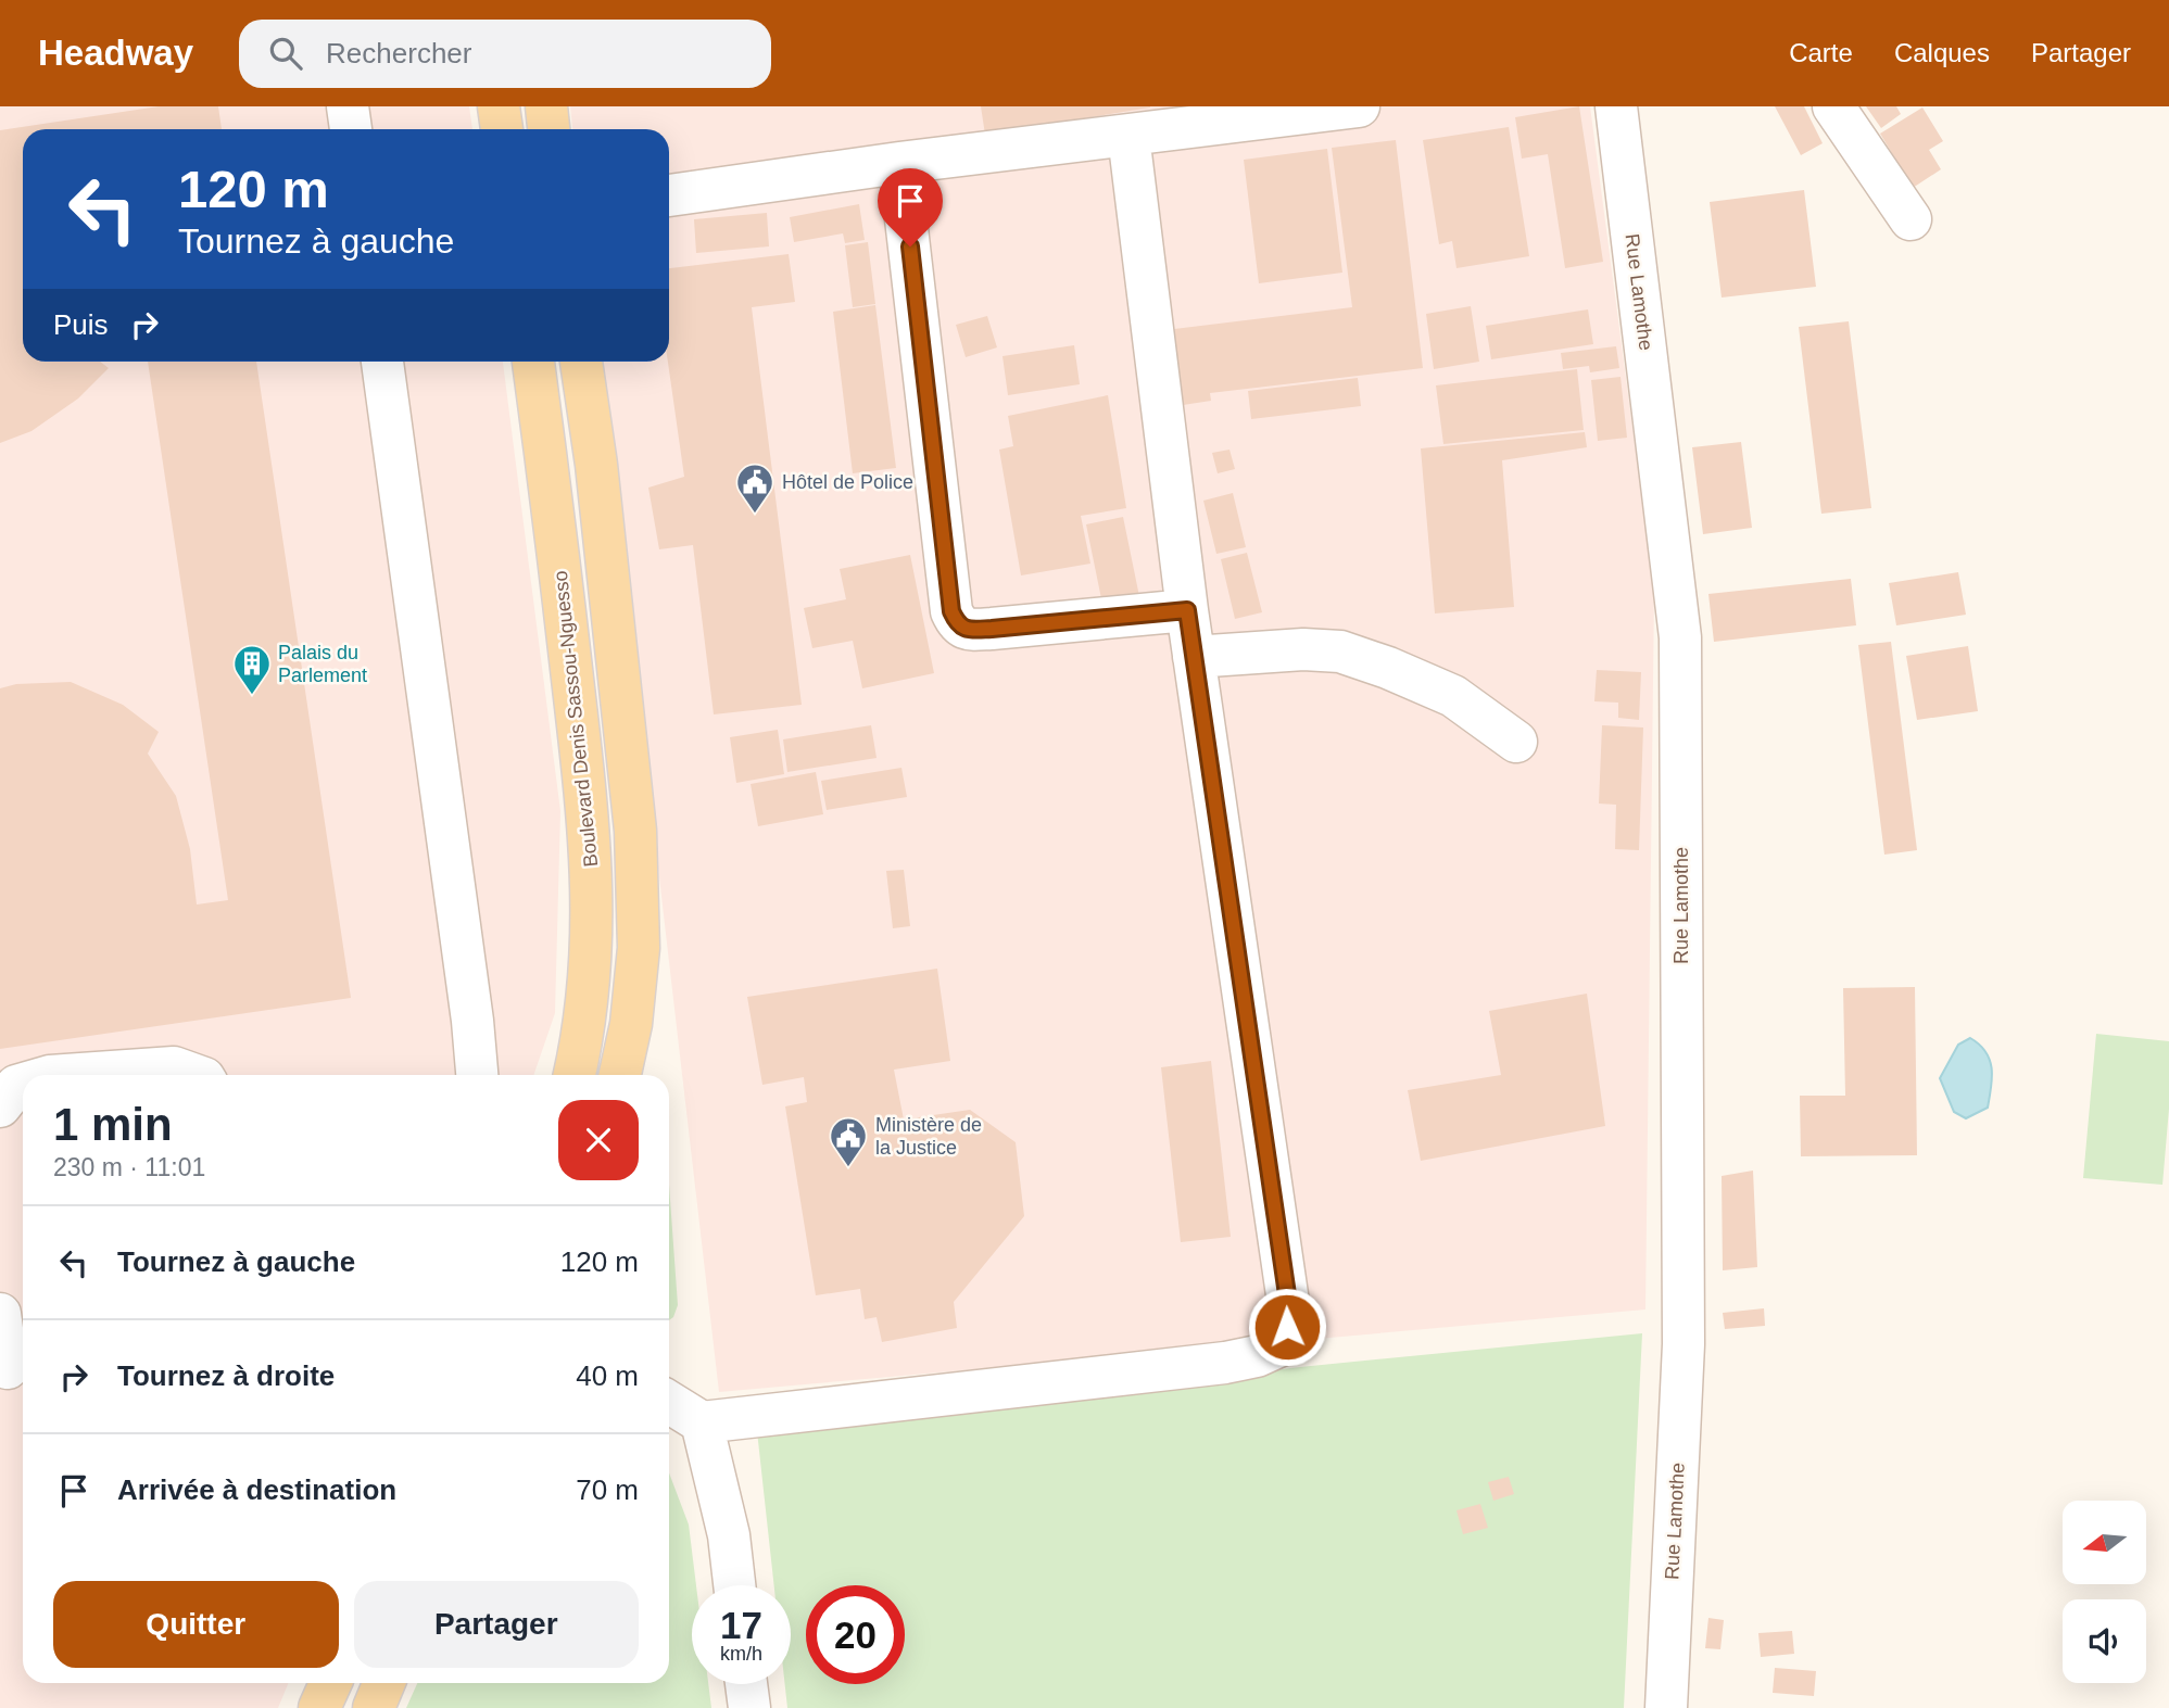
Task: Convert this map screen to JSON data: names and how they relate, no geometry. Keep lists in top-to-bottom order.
{
  "streets": {
    "main road": ["Boulevard Denis Sassou-Nguesso"],
    "street": ["Rue Lamothe"]
  },
  "places": {
    "public building": ["Hôtel de Police", "Ministère de la Justice"],
    "building": ["Palais du Parlement"]
  },
  "north": "left",
  "page": {
    "header": "Headway",
    "search": "Rechercher",
    "nav": ["Carte", "Calques", "Partager"],
    "turn": ["120 m", "Tournez à gauche"],
    "then": "Puis",
    "heading": ["1 min", "230 m · 11:01"],
    "list": [
      {
        "name": "Tournez à gauche",
        "value": "120 m"
      },
      {
        "name": "Tournez à droite",
        "value": "40 m"
      },
      {
        "name": "Arrivée à destination",
        "value": "70 m"
      }
    ],
    "buttons": ["Quitter", "Partager"],
    "speed": "17 km/h",
    "limit": "20"
  }
}
